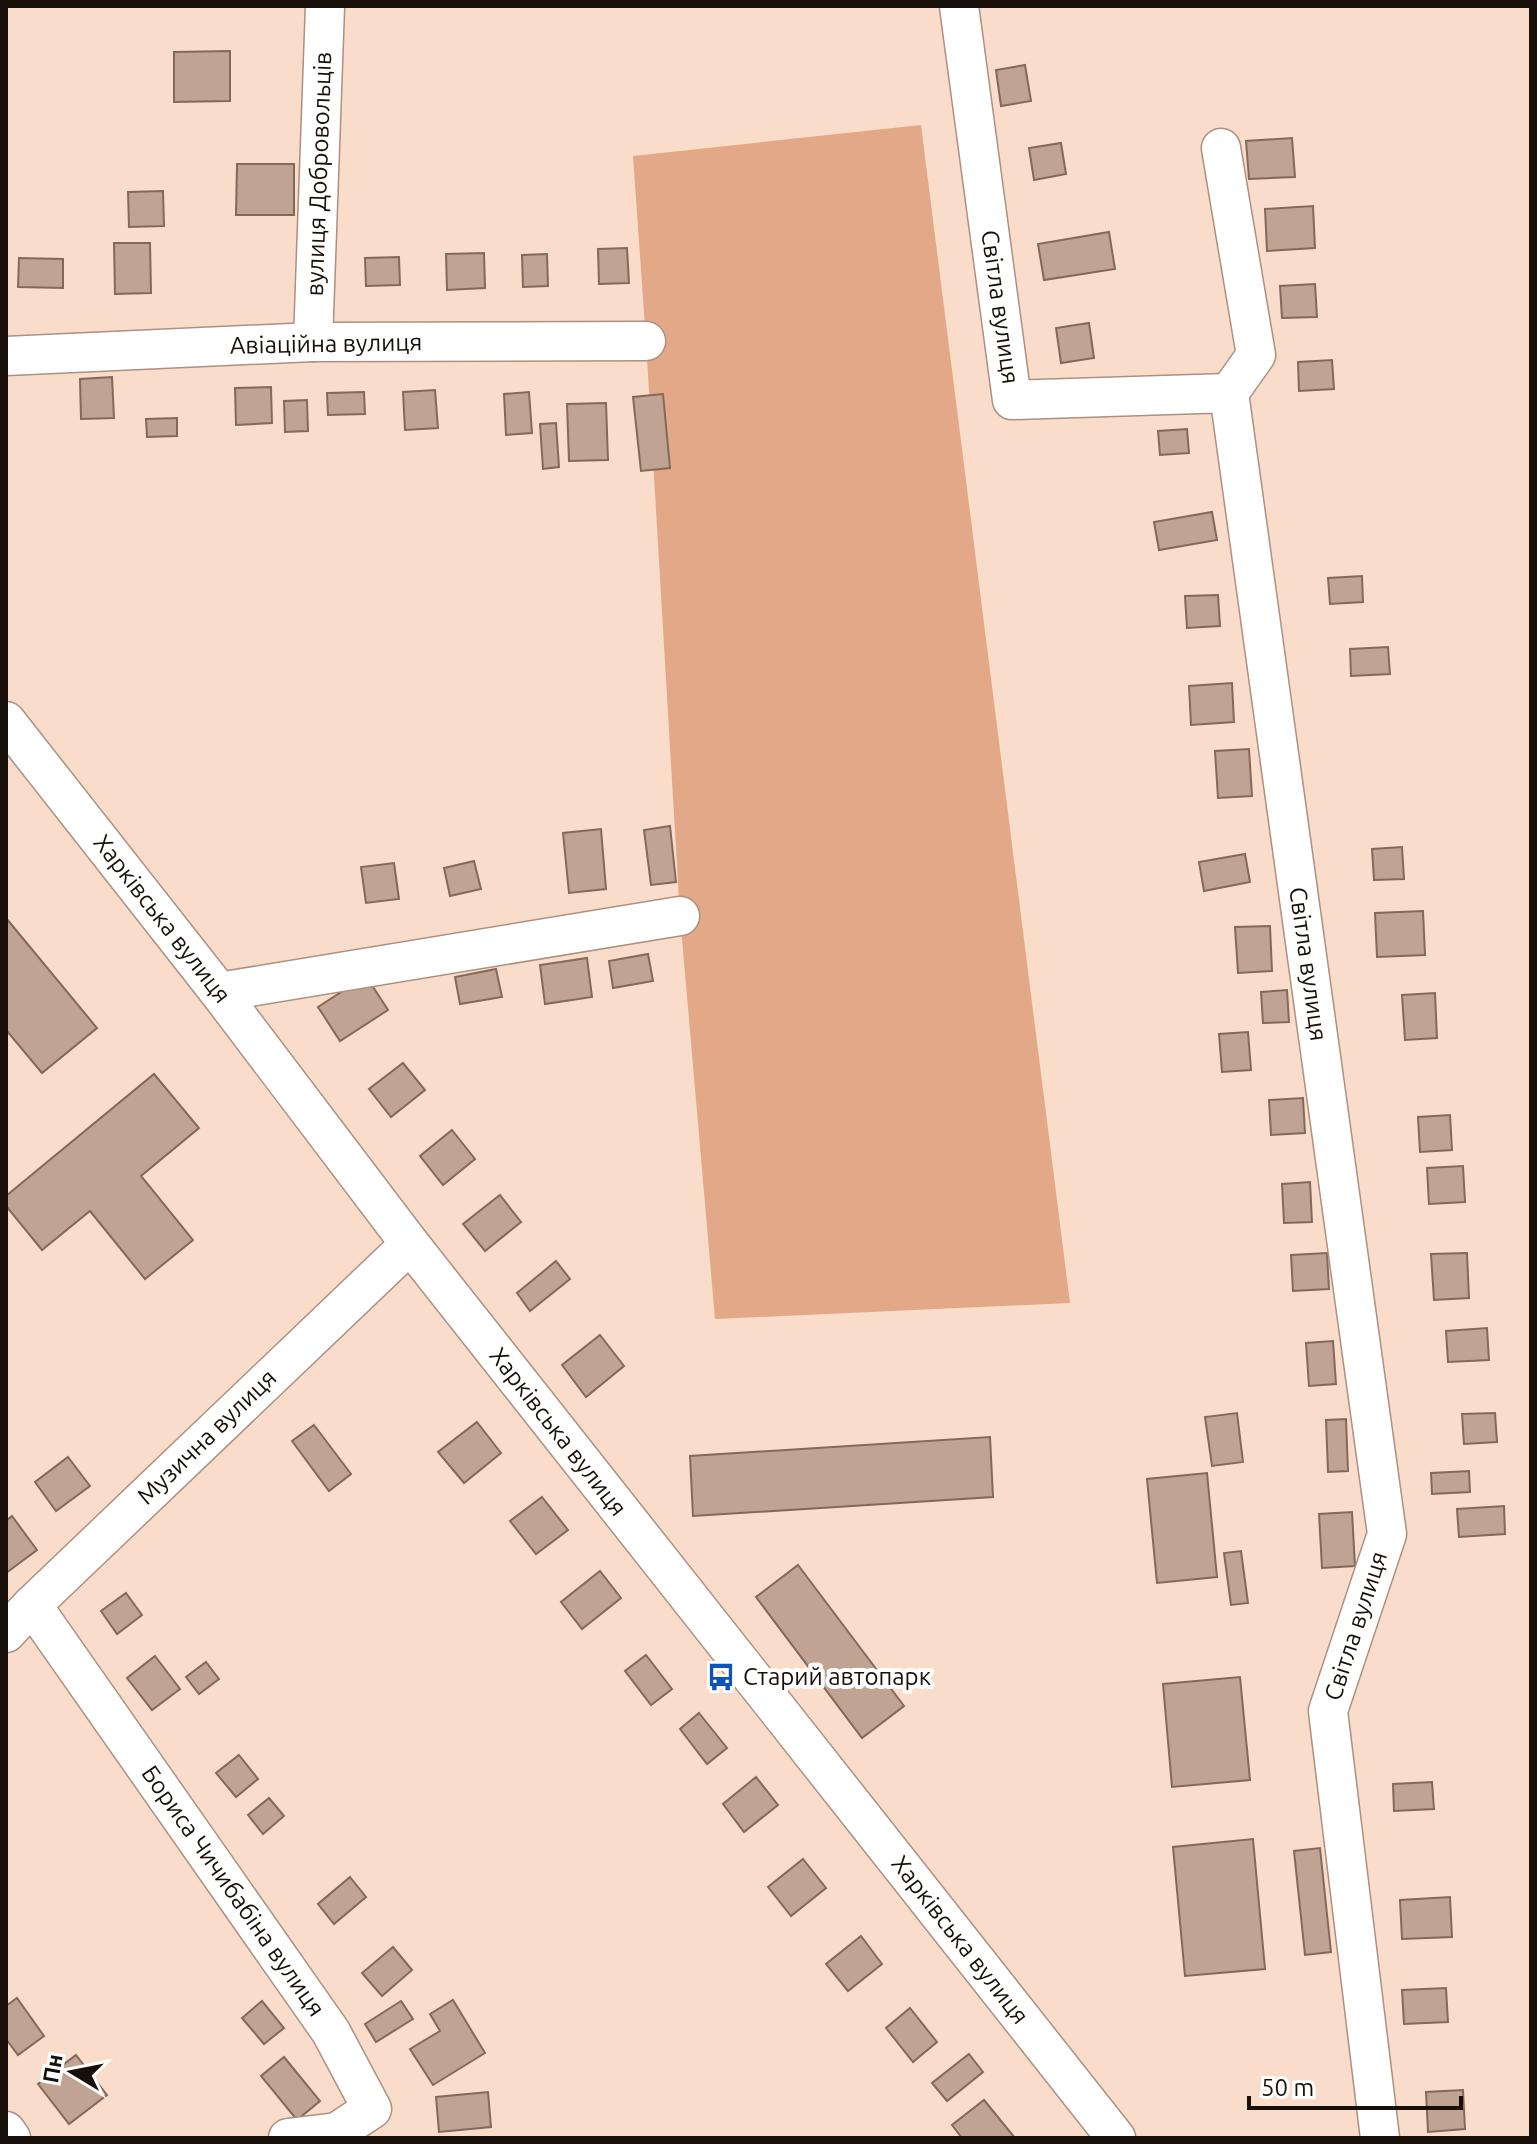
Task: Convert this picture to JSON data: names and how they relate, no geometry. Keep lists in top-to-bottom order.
{
  "streets": {
    "street": [
      "вулиця Добровольців",
      "Світла вулиця",
      "Авіаційна вулиця",
      "Харківська вулиця",
      "Музична вулиця",
      "Бориса Чичибабіна вулиця"
    ]
  },
  "crossings": [
    ["вулиця Добровольців", "Авіаційна вулиця"],
    ["Харківська вулиця", "Музична вулиця"],
    ["Музична вулиця", "Бориса Чичибабіна вулиця"]
  ],
  "places": {
    "bus stop": ["Старий автопарк"]
  },
  "scale_bar": "50 m",
  "north": "left"
}
